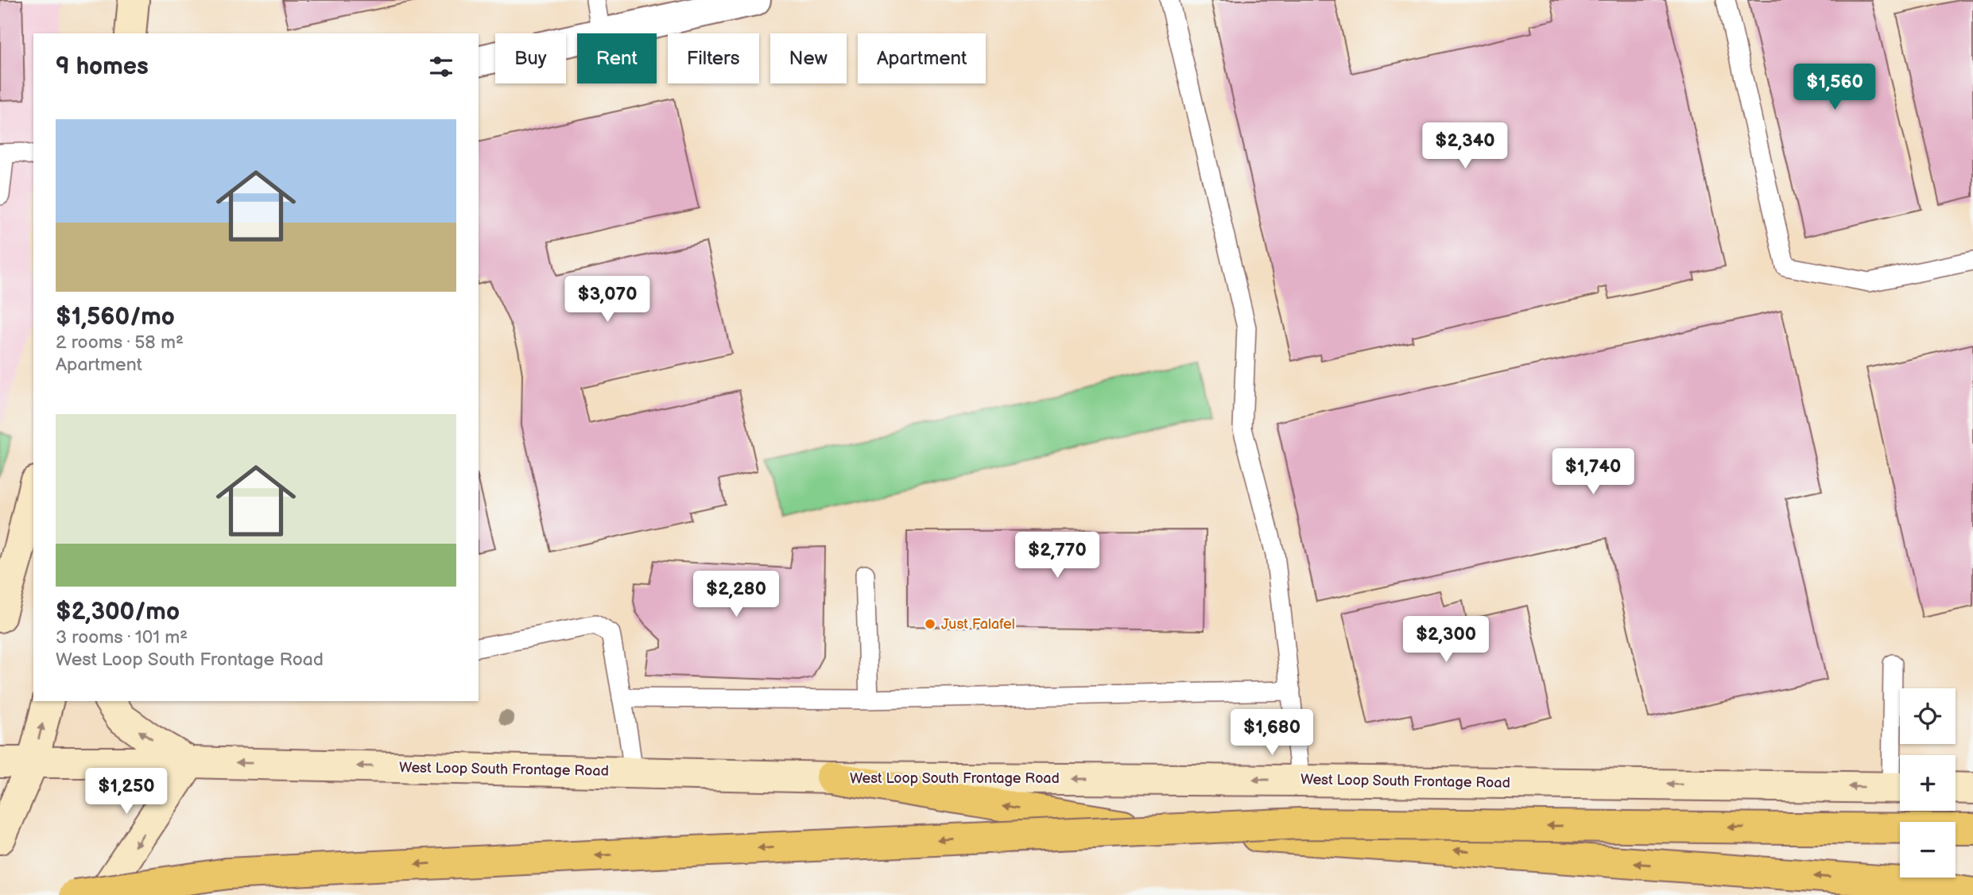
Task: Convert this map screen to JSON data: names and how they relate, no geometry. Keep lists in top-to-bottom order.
{
  "streets": {
    "main road": ["West Loop South Frontage Road"]
  },
  "one_way": ["West Loop South Frontage Road"],
  "places": ["Just Falafel"],
  "page": {
    "chip": [
      "Buy",
      "Rent",
      "Filters",
      "New",
      "Apartment"
    ],
    "heading": "9 homes",
    "price": [
      "$1,560",
      "$2,340",
      "$3,070",
      "$1,740",
      "$2,770",
      "$2,280",
      "$2,300",
      "$1,680",
      "$1,250"
    ],
    "list": [
      {
        "name": "$1,560/mo",
        "note": "2 rooms · 58 m² · Apartment"
      },
      {
        "name": "$2,300/mo",
        "note": "3 rooms · 101 m² · West Loop South Frontage Road"
      }
    ],
    "map_buttons": ["+", "−"]
  }
}
